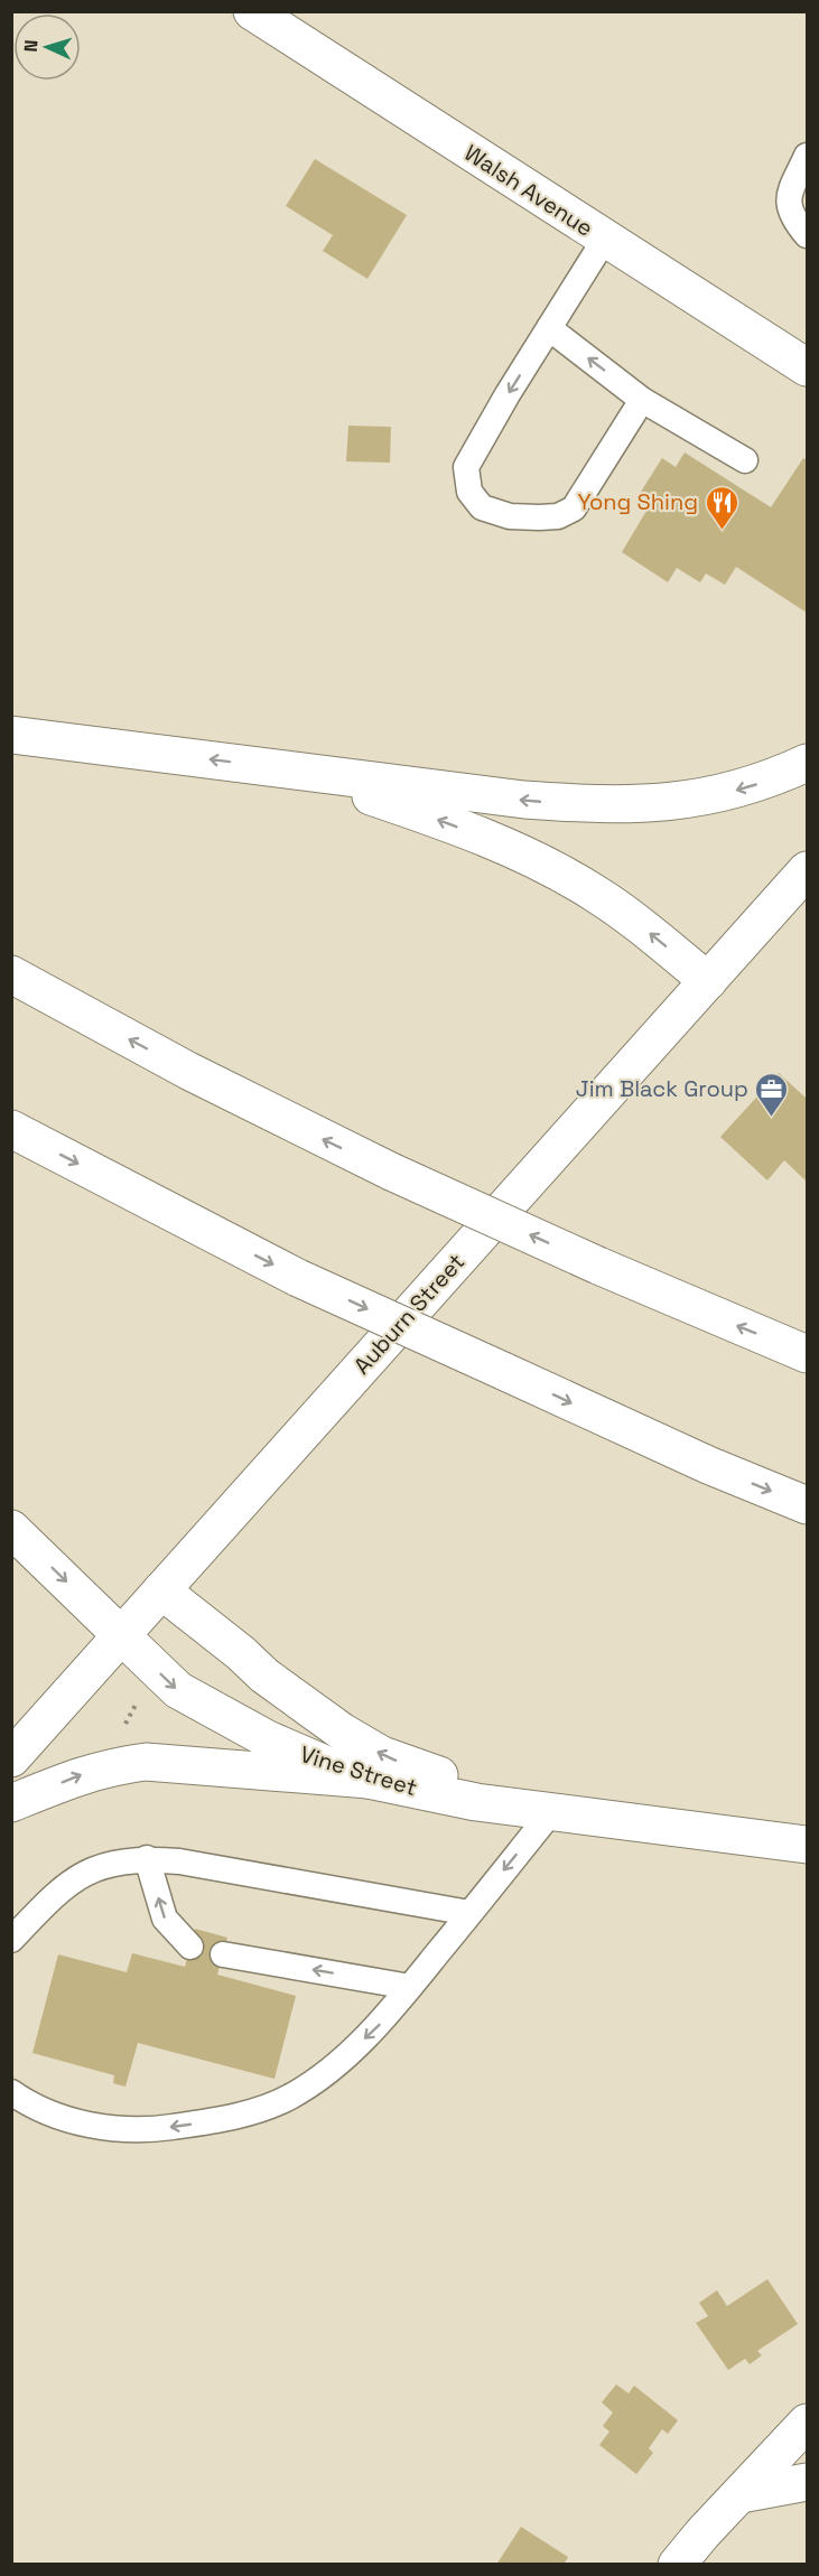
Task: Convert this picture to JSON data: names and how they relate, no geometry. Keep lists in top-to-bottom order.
{
  "streets": {
    "main road": ["Walsh Avenue", "Auburn Street", "Vine Street"]
  },
  "crossings": [
    ["Auburn Street", "Vine Street"]
  ],
  "places": {
    "restaurant": ["Yong Shing"],
    "office": ["Jim Black Group"]
  },
  "north": "left"
}
